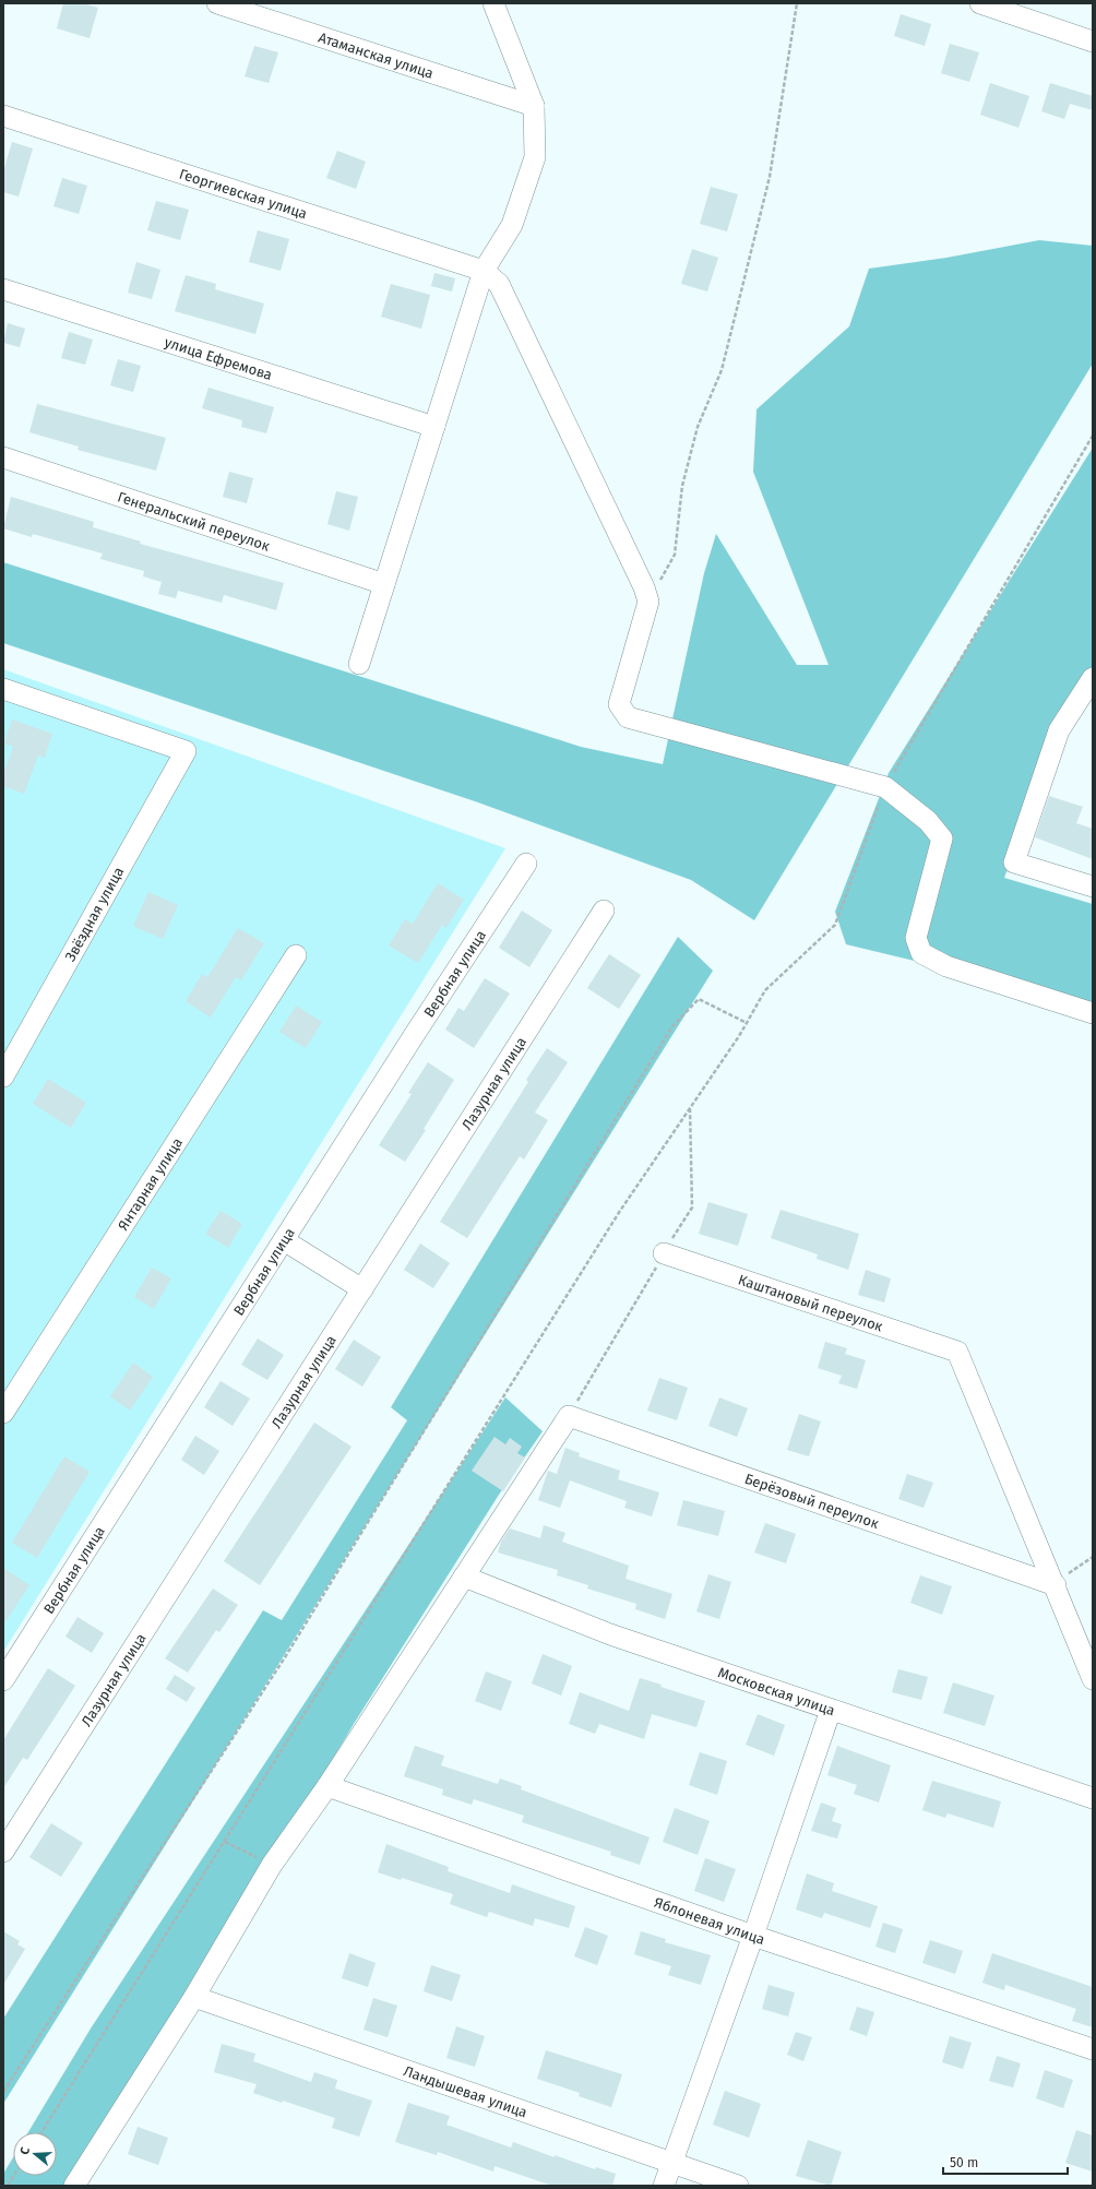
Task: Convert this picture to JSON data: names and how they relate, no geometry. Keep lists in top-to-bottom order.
{
  "streets": {
    "street": [
      "Атаманская улица",
      "Георгиевская улица",
      "улица Ефремова",
      "Генеральский переулок",
      "Звёздная улица",
      "Вербная улица",
      "Лазурная улица",
      "Янтарная улица",
      "Каштановый переулок",
      "Берёзовый переулок",
      "Московская улица",
      "Яблоневая улица",
      "Ландышевая улица"
    ]
  },
  "crossings": [
    ["Каштановый переулок", "Берёзовый переулок"]
  ],
  "scale_bar": "50 m",
  "north": "left"
}
